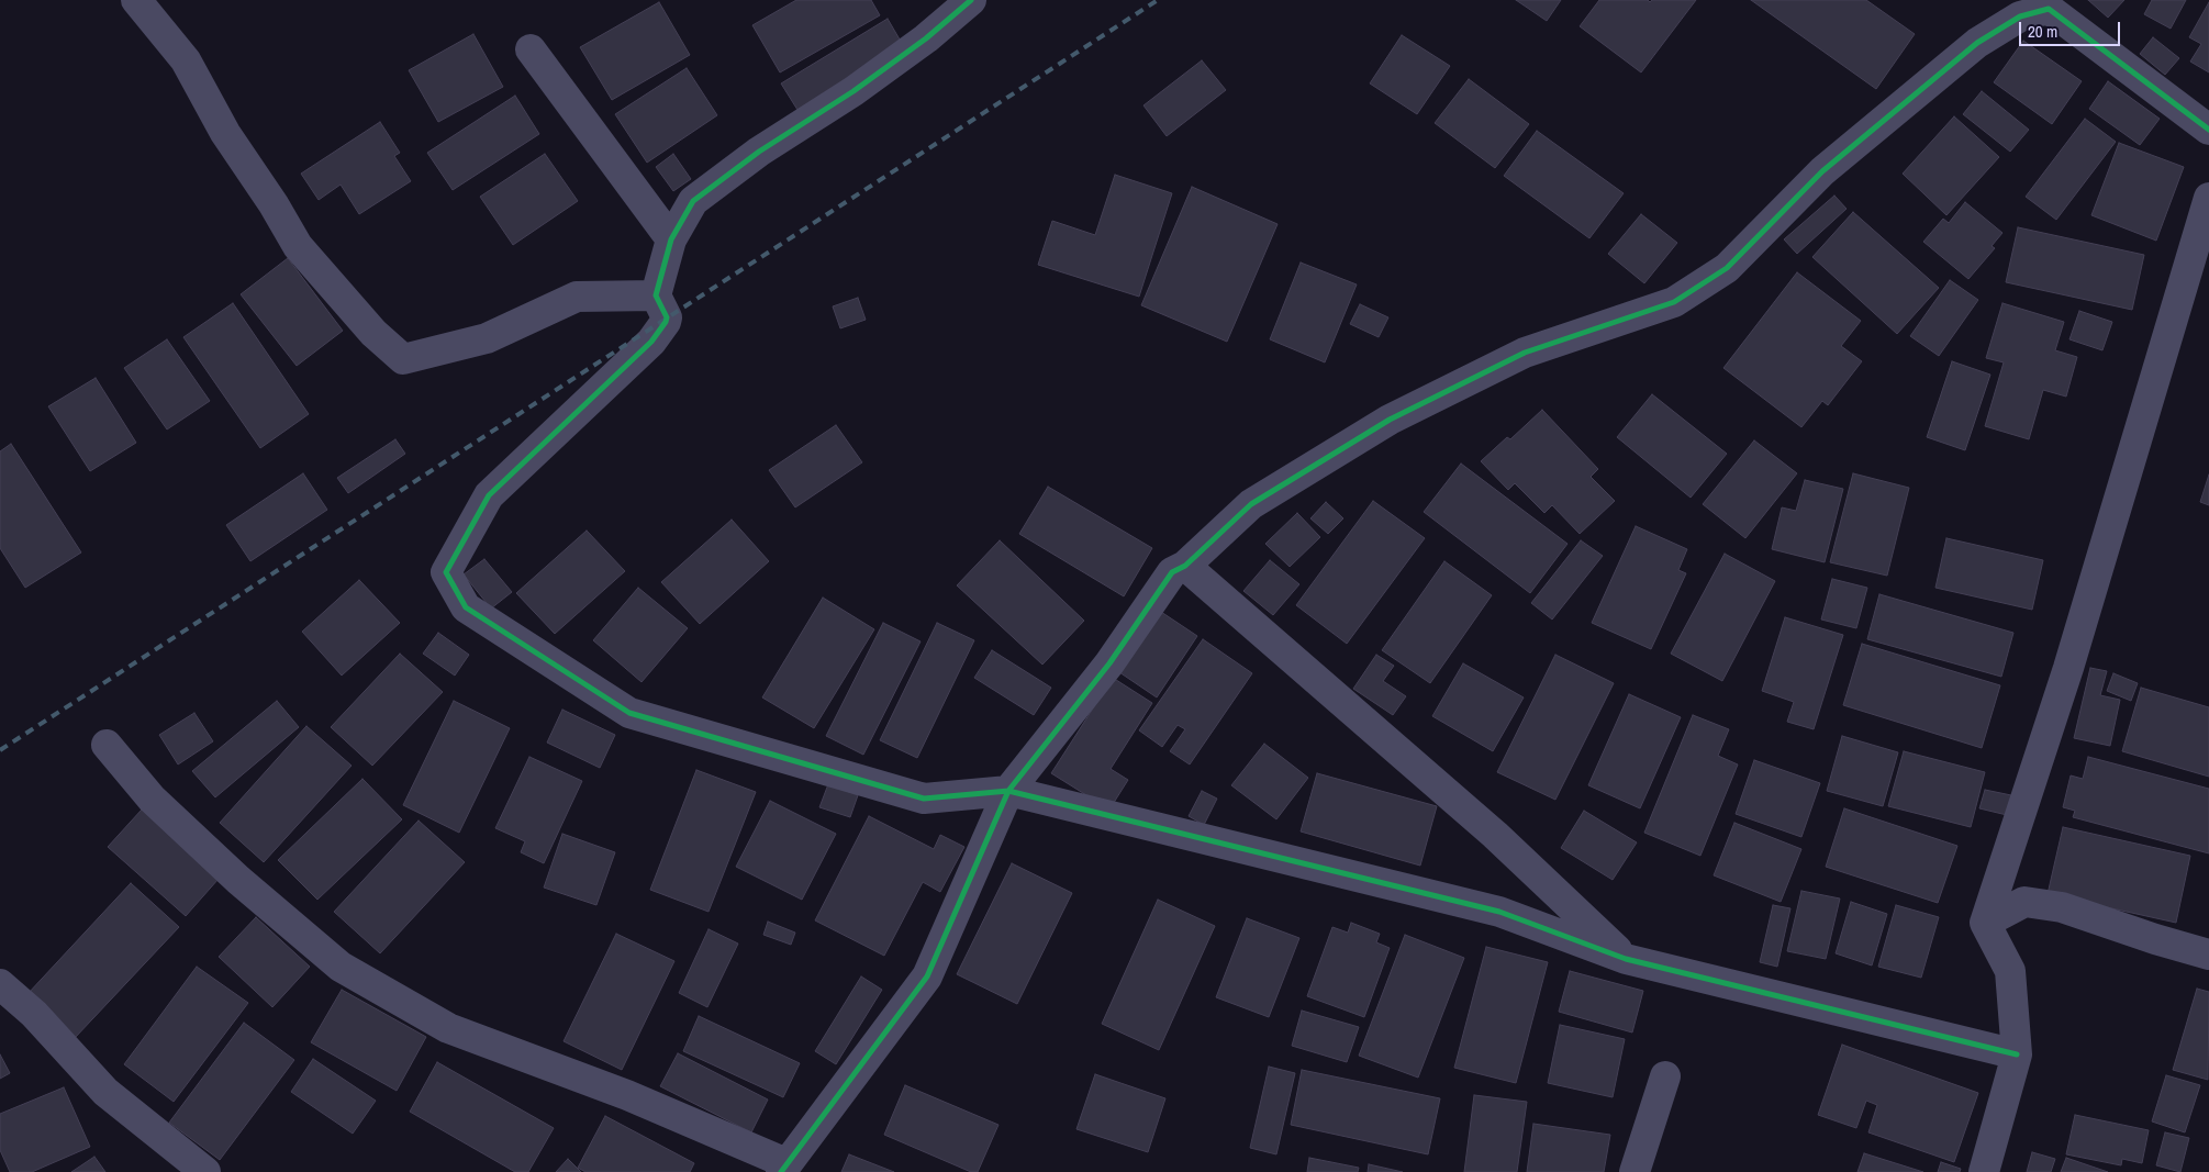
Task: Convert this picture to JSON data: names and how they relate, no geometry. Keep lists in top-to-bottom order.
{
  "scale_bar": "20 m"
}
